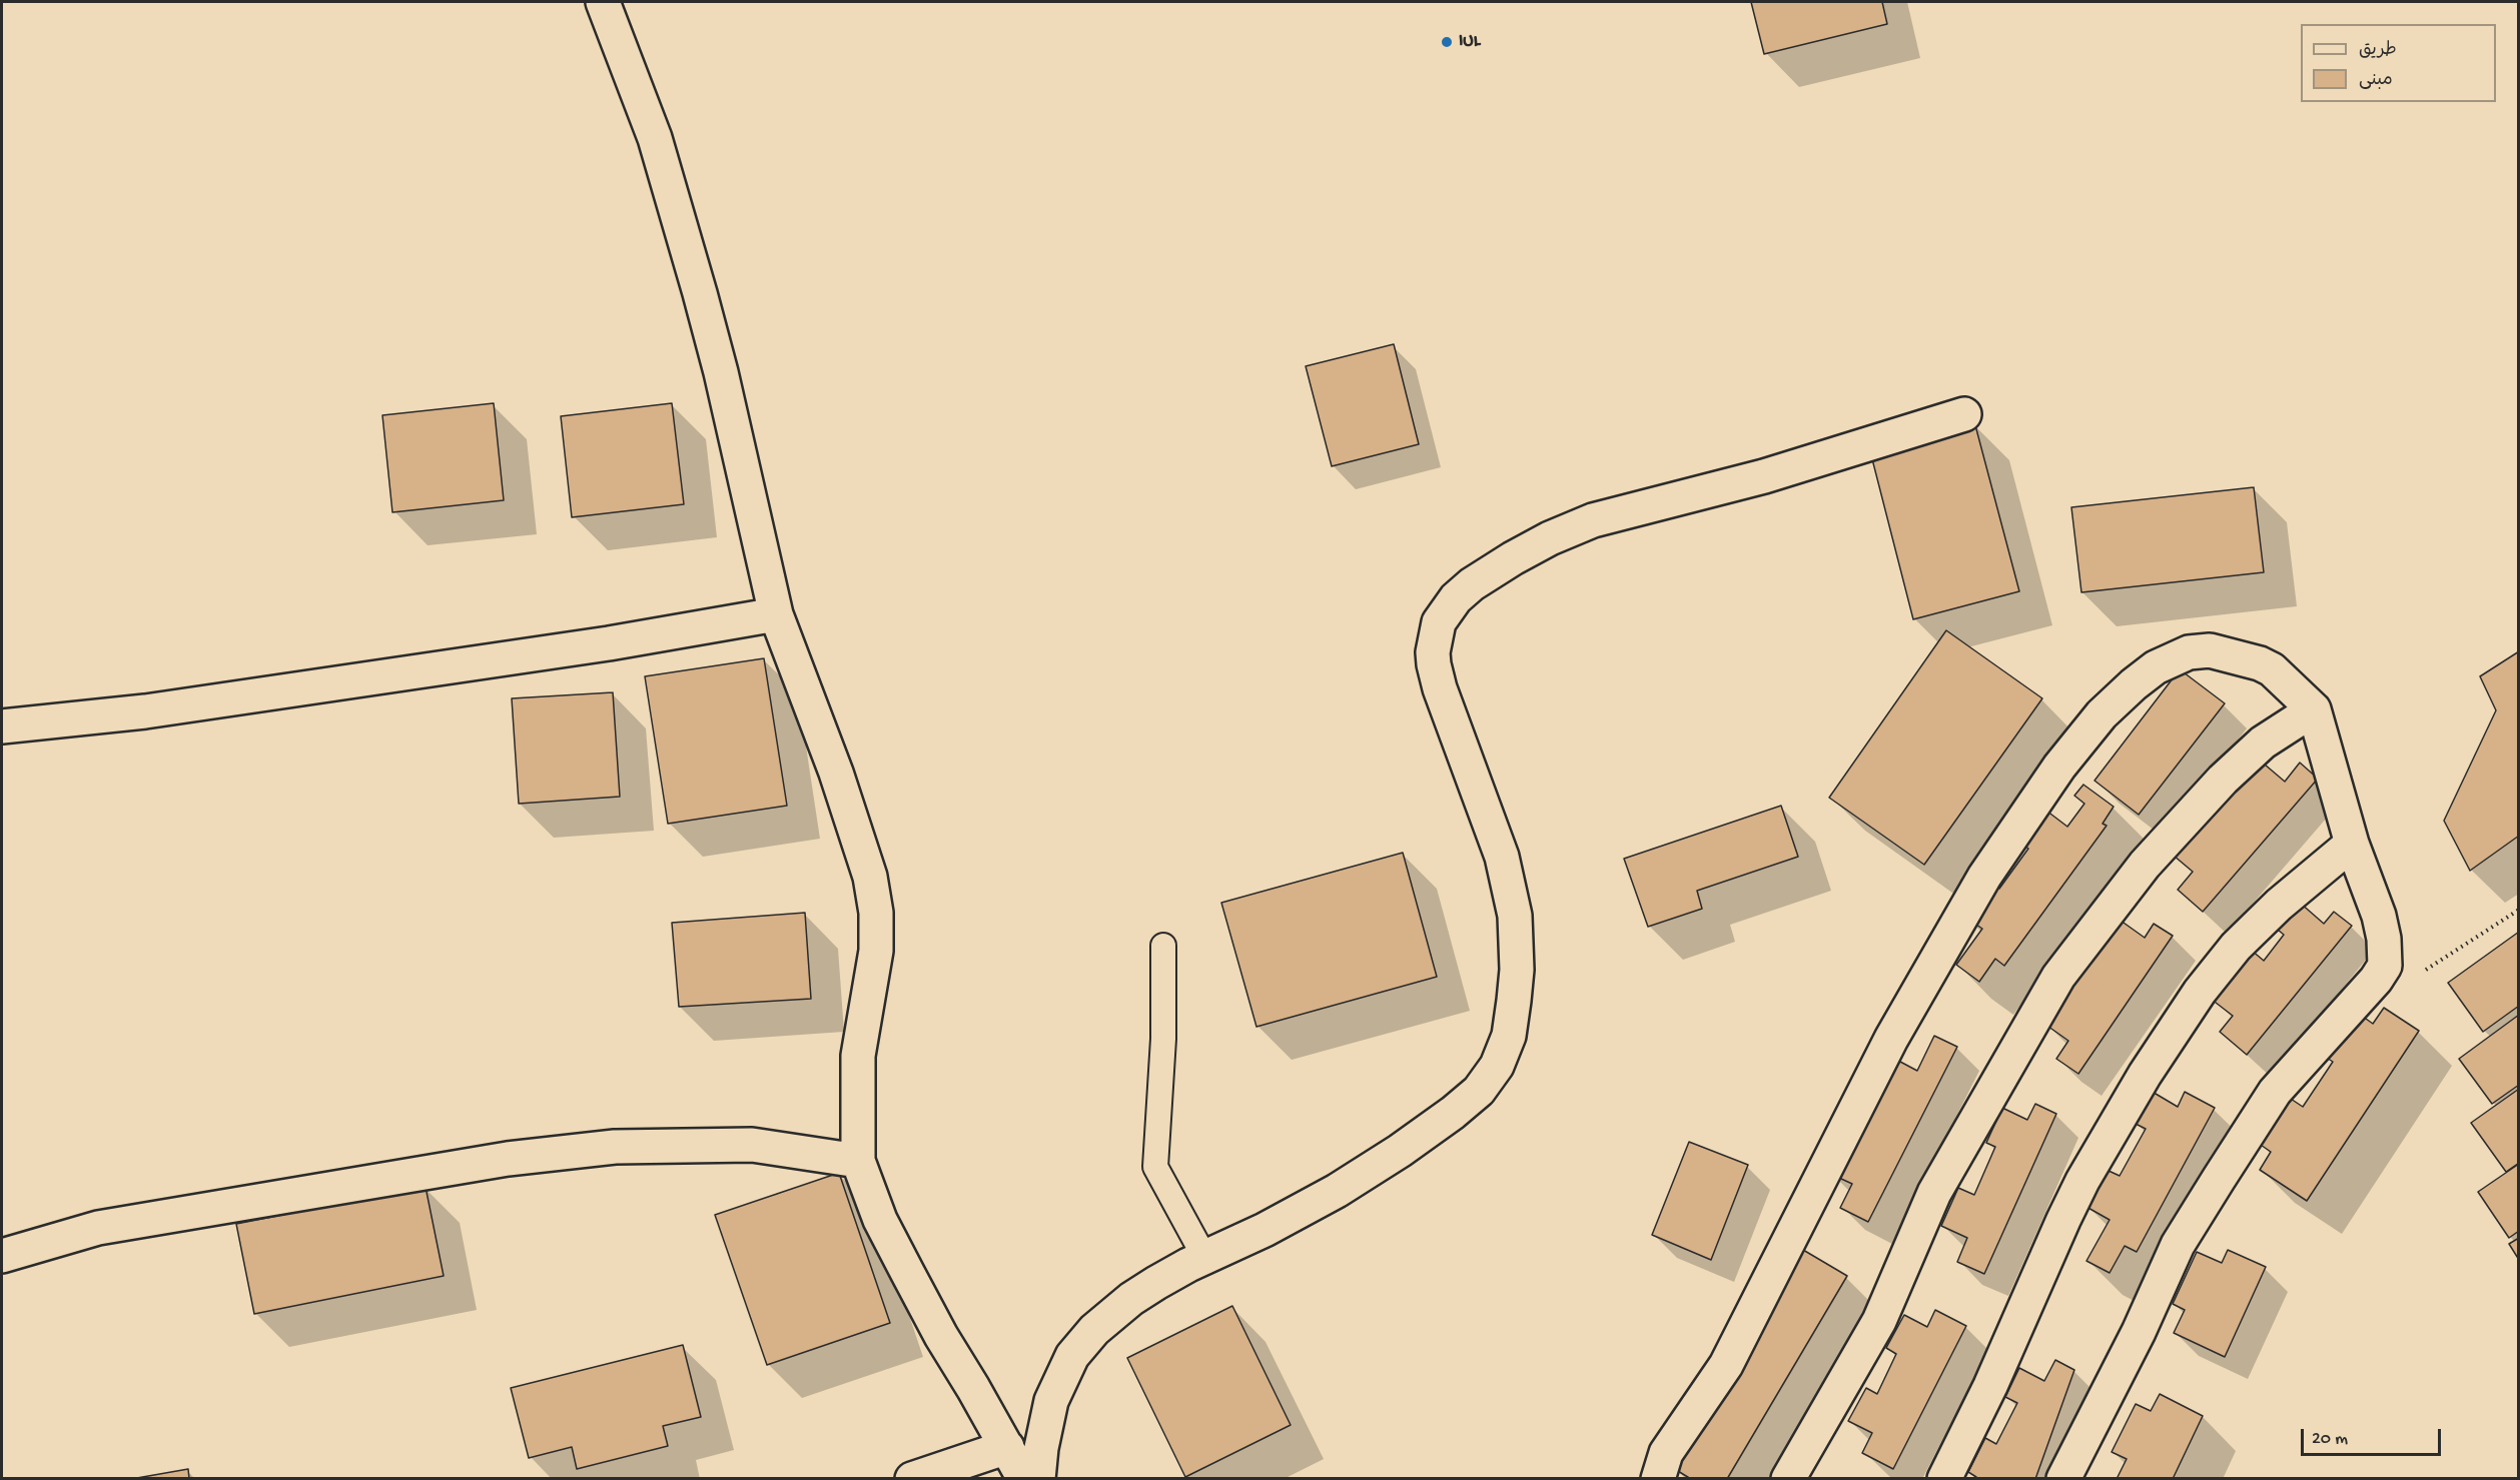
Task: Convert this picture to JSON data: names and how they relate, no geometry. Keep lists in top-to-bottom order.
{
  "places": ["IUL"],
  "legend": ["طريق", "مبنى"],
  "scale_bar": "20 m"
}
